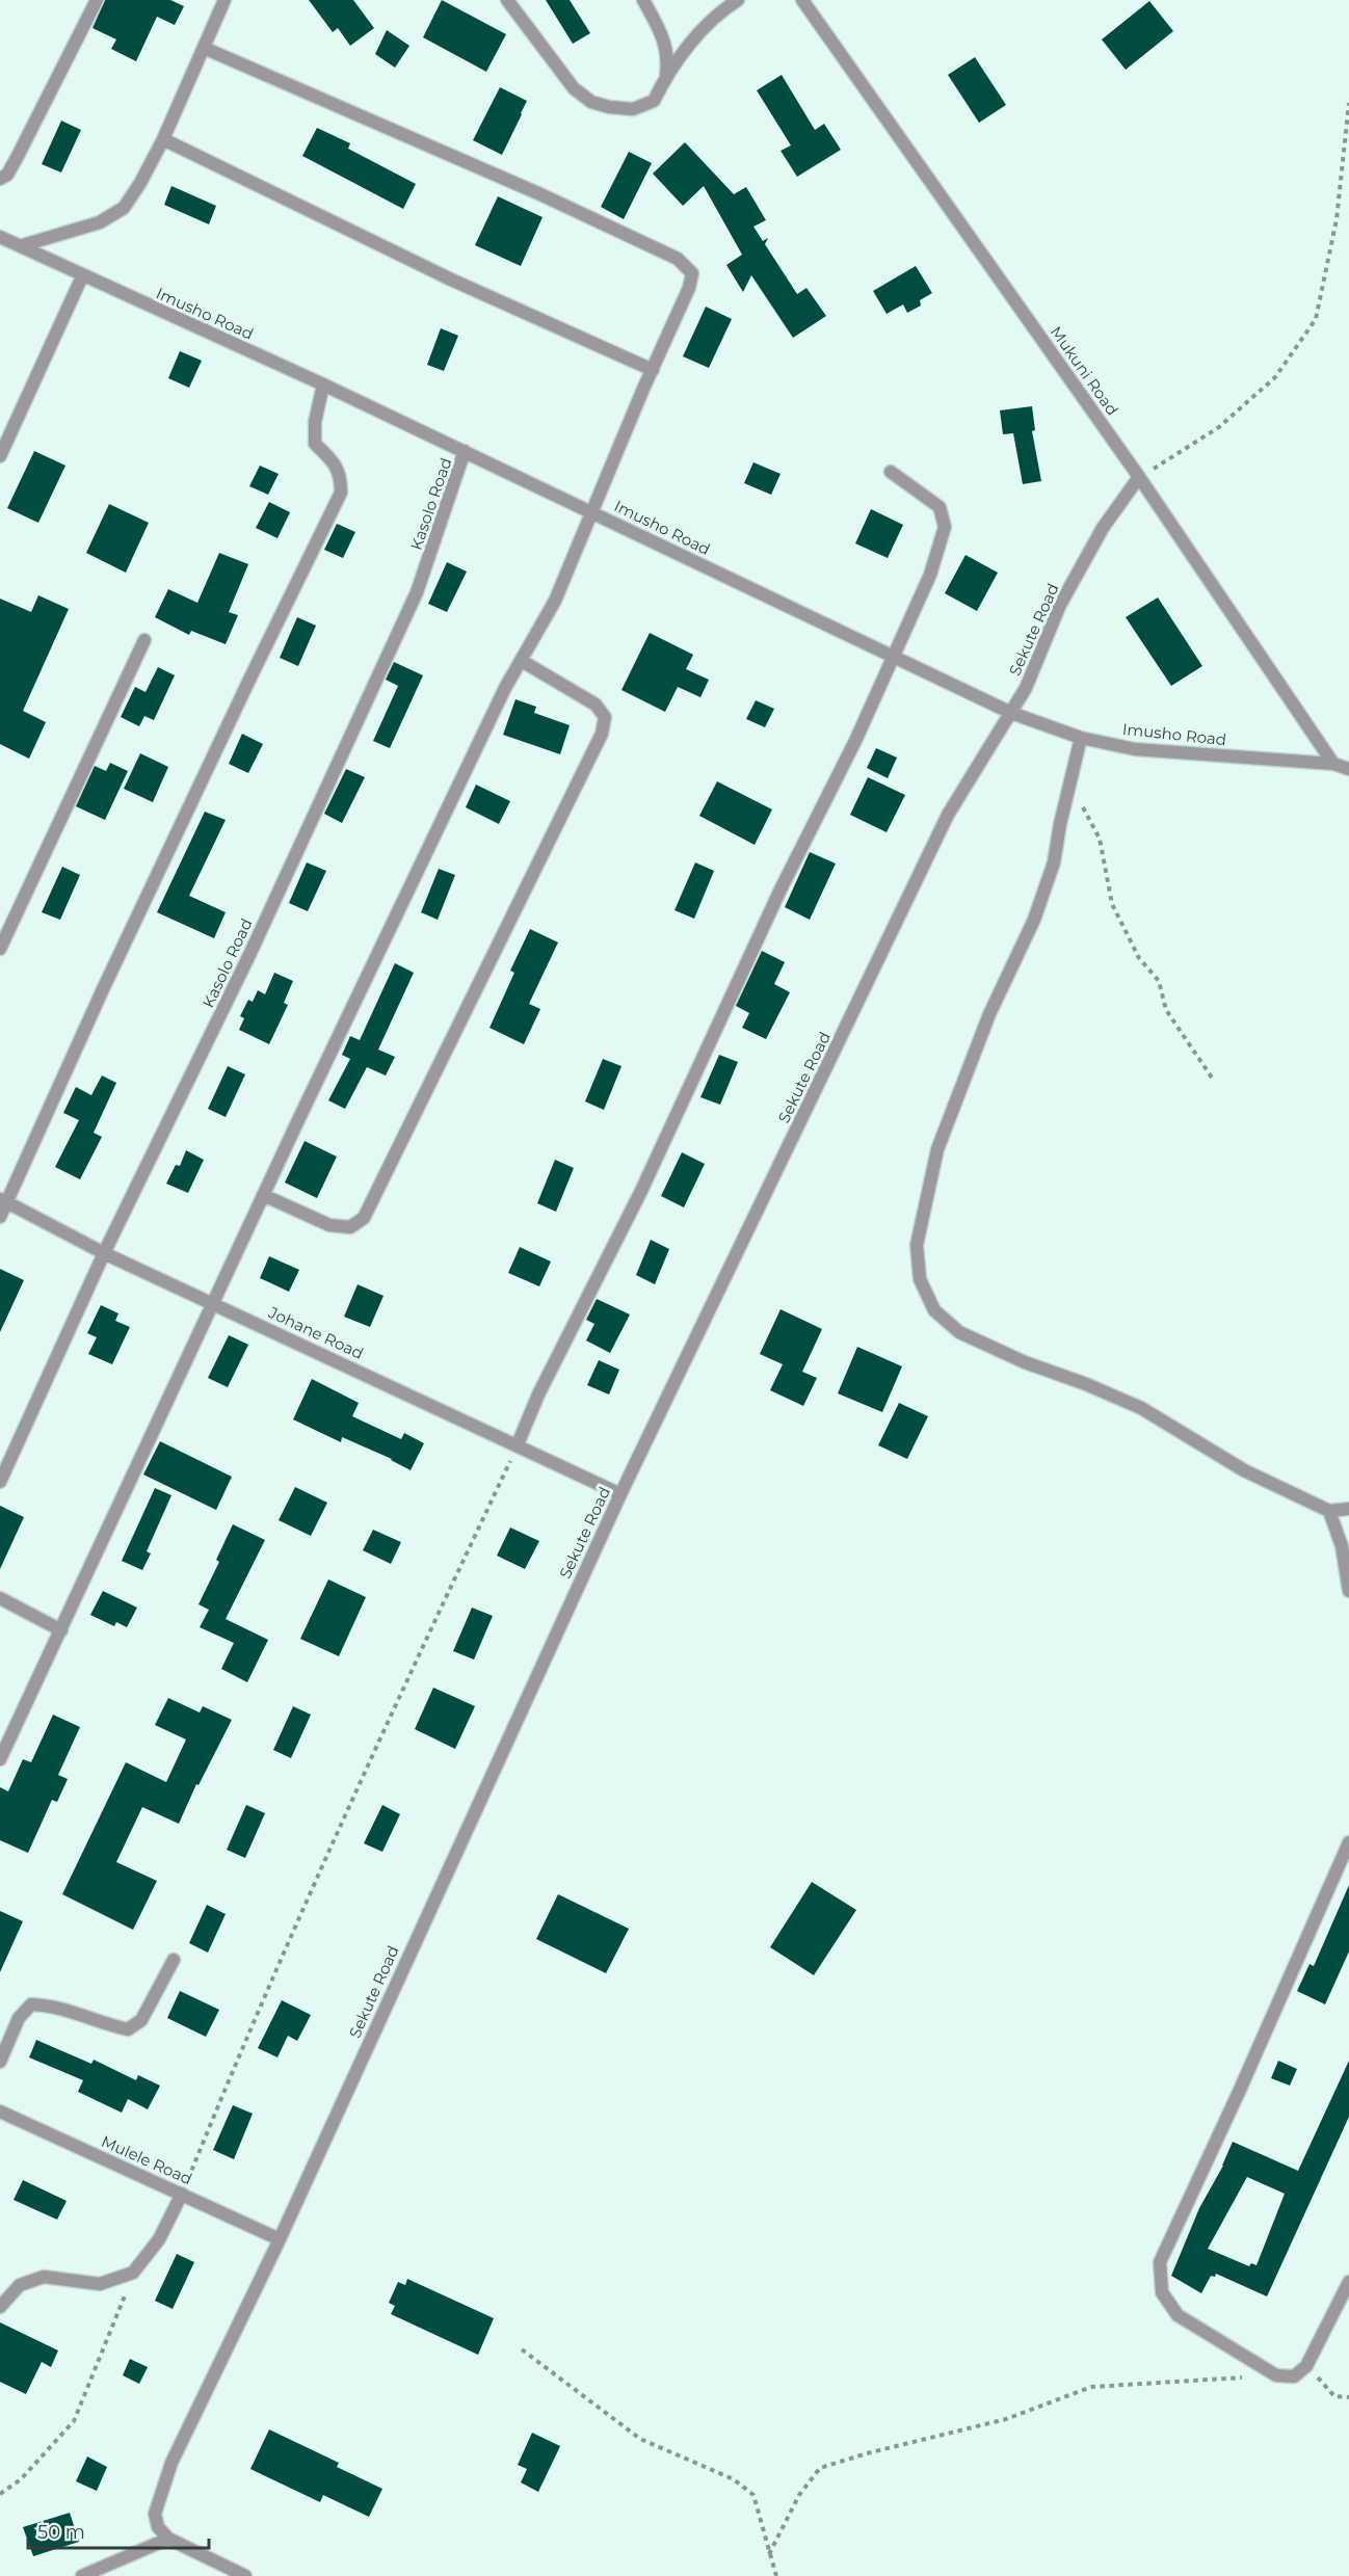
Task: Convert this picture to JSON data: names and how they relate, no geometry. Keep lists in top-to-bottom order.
{
  "streets": {
    "street": [
      "Imusho Road",
      "Mukuni Road",
      "Kasolo Road",
      "Sekute Road",
      "Johane Road",
      "Mulele Road"
    ]
  },
  "crossings": [
    ["Imusho Road", "Mukuni Road"],
    ["Imusho Road", "Kasolo Road"],
    ["Imusho Road", "Sekute Road"],
    ["Mukuni Road", "Sekute Road"],
    ["Kasolo Road", "Johane Road"],
    ["Sekute Road", "Johane Road"],
    ["Sekute Road", "Mulele Road"]
  ],
  "scale_bar": "50 m"
}
